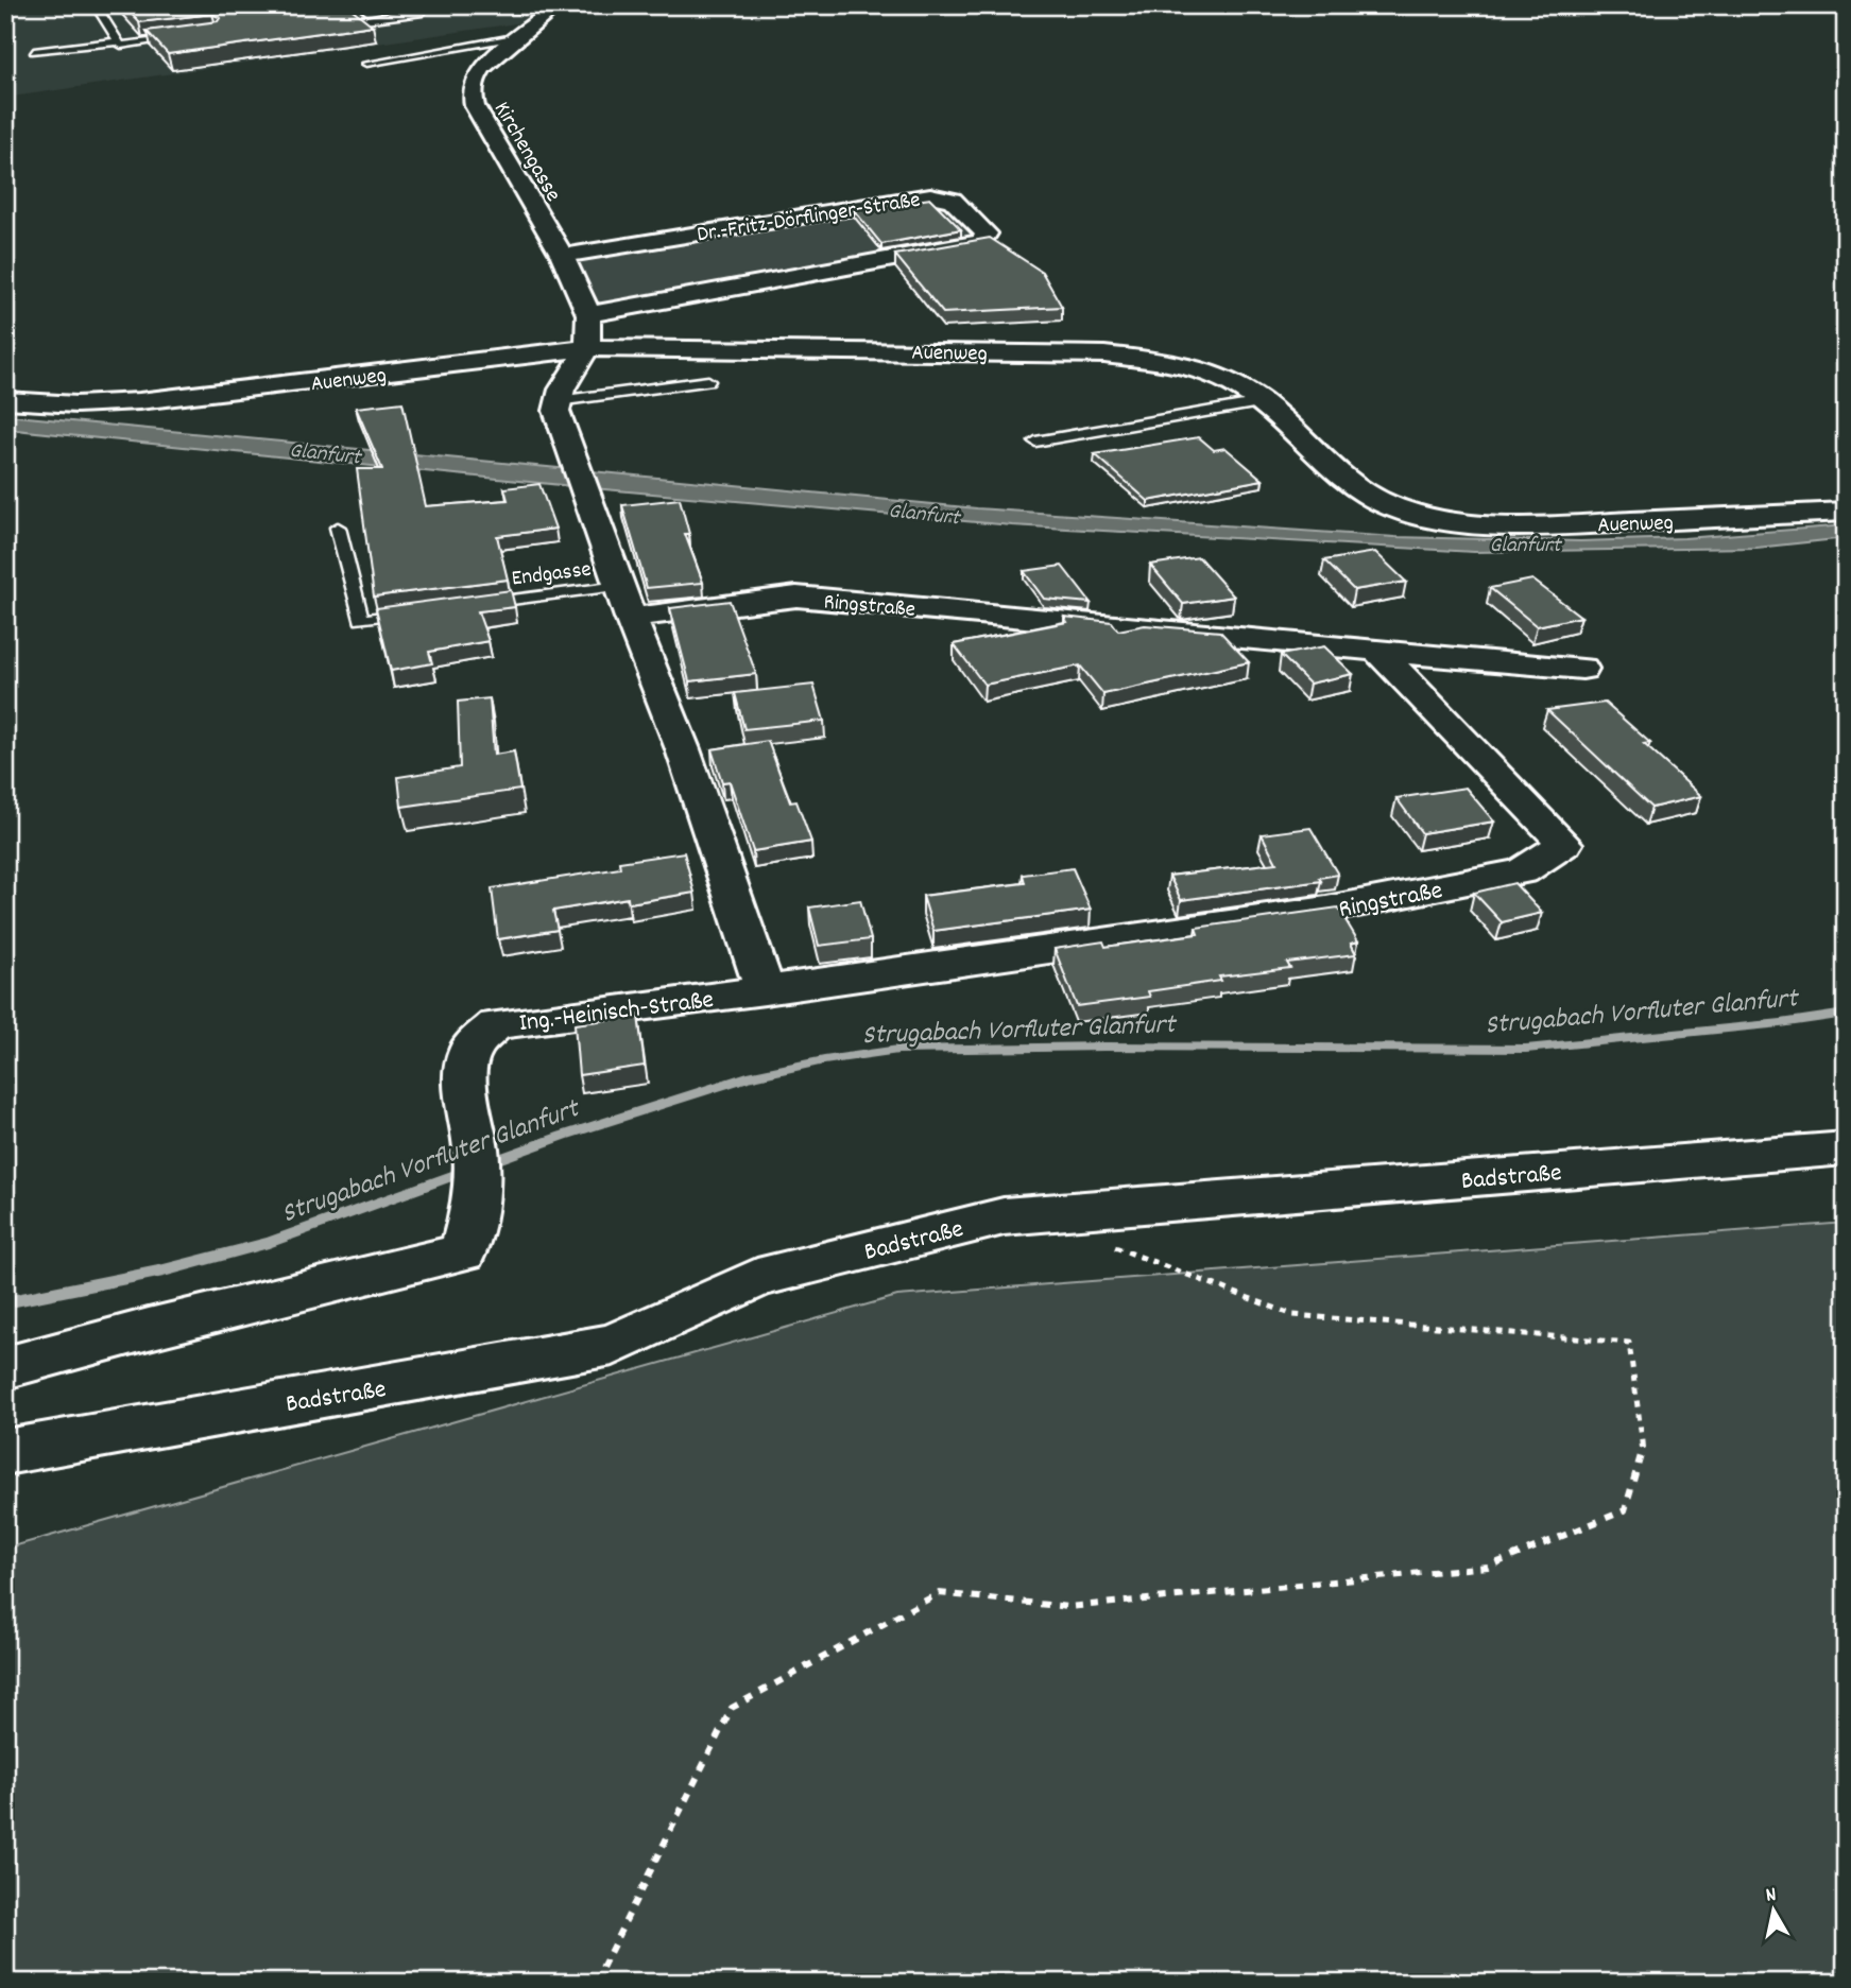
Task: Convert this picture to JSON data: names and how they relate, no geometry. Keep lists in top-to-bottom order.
{
  "streets": {
    "street": [
      "Kirchengasse",
      "Dr.-Fritz-Dörflinger-Straße",
      "Auenweg",
      "Ringstraße",
      "Ing.-Heinisch-Straße",
      "Badstraße"
    ],
    "lane": ["Endgasse"]
  },
  "crossings": [
    ["Kirchengasse", "Dr.-Fritz-Dörflinger-Straße"],
    ["Kirchengasse", "Auenweg"],
    ["Endgasse", "Ringstraße"],
    ["Ringstraße", "Ing.-Heinisch-Straße"]
  ],
  "water": ["Glanfurt", "Strugabach Vorfluter Glanfurt"],
  "north": "top"
}
